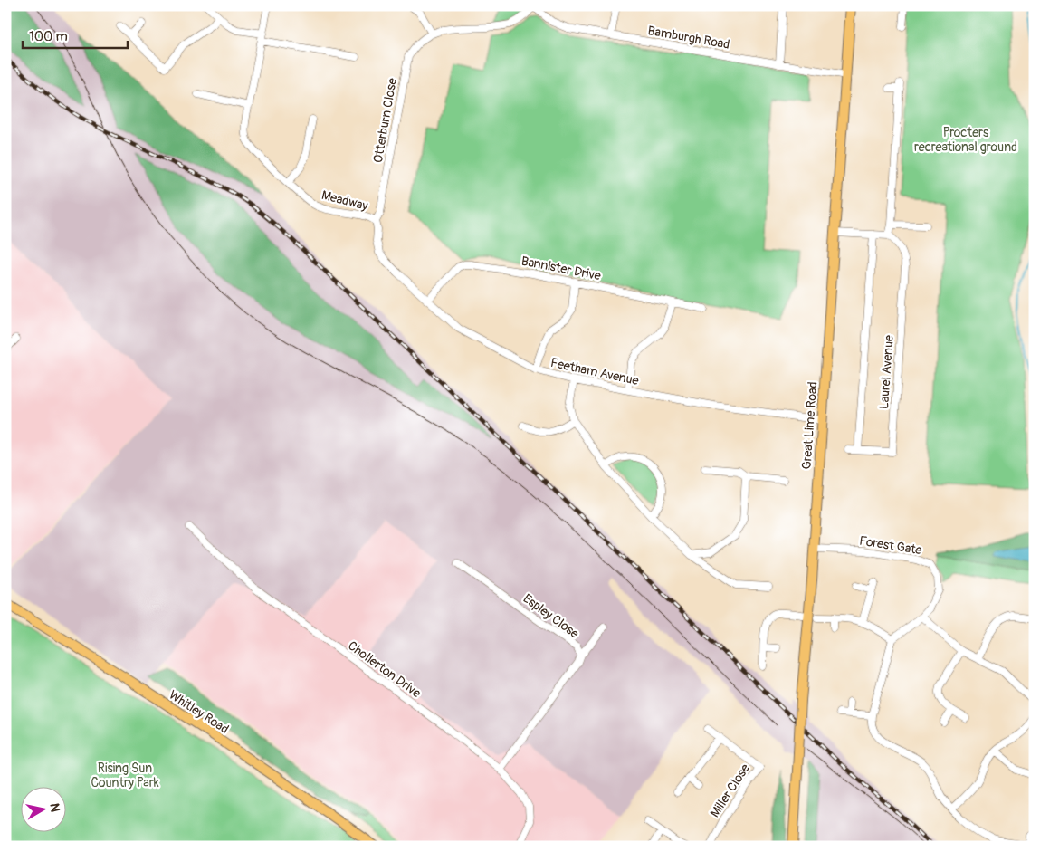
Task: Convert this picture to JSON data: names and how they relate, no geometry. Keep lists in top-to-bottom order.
{
  "streets": {
    "main road": ["Great Lime Road", "Whitley Road"],
    "street": [
      "Bamburgh Road",
      "Otterburn Close",
      "Meadway",
      "Bannister Drive",
      "Feetham Avenue",
      "Laurel Avenue",
      "Forest Gate",
      "Espley Close",
      "Chollerton Drive",
      "Miller Close"
    ]
  },
  "crossings": [
    ["Bamburgh Road", "Otterburn Close"],
    ["Bamburgh Road", "Great Lime Road"],
    ["Otterburn Close", "Meadway"],
    ["Otterburn Close", "Feetham Avenue"],
    ["Meadway", "Feetham Avenue"],
    ["Bannister Drive", "Feetham Avenue"],
    ["Feetham Avenue", "Great Lime Road"],
    ["Great Lime Road", "Forest Gate"],
    ["Espley Close", "Chollerton Drive"]
  ],
  "parks": ["Procters recreational ground", "Rising Sun Country Park"],
  "scale_bar": "100 m",
  "north": "right"
}
